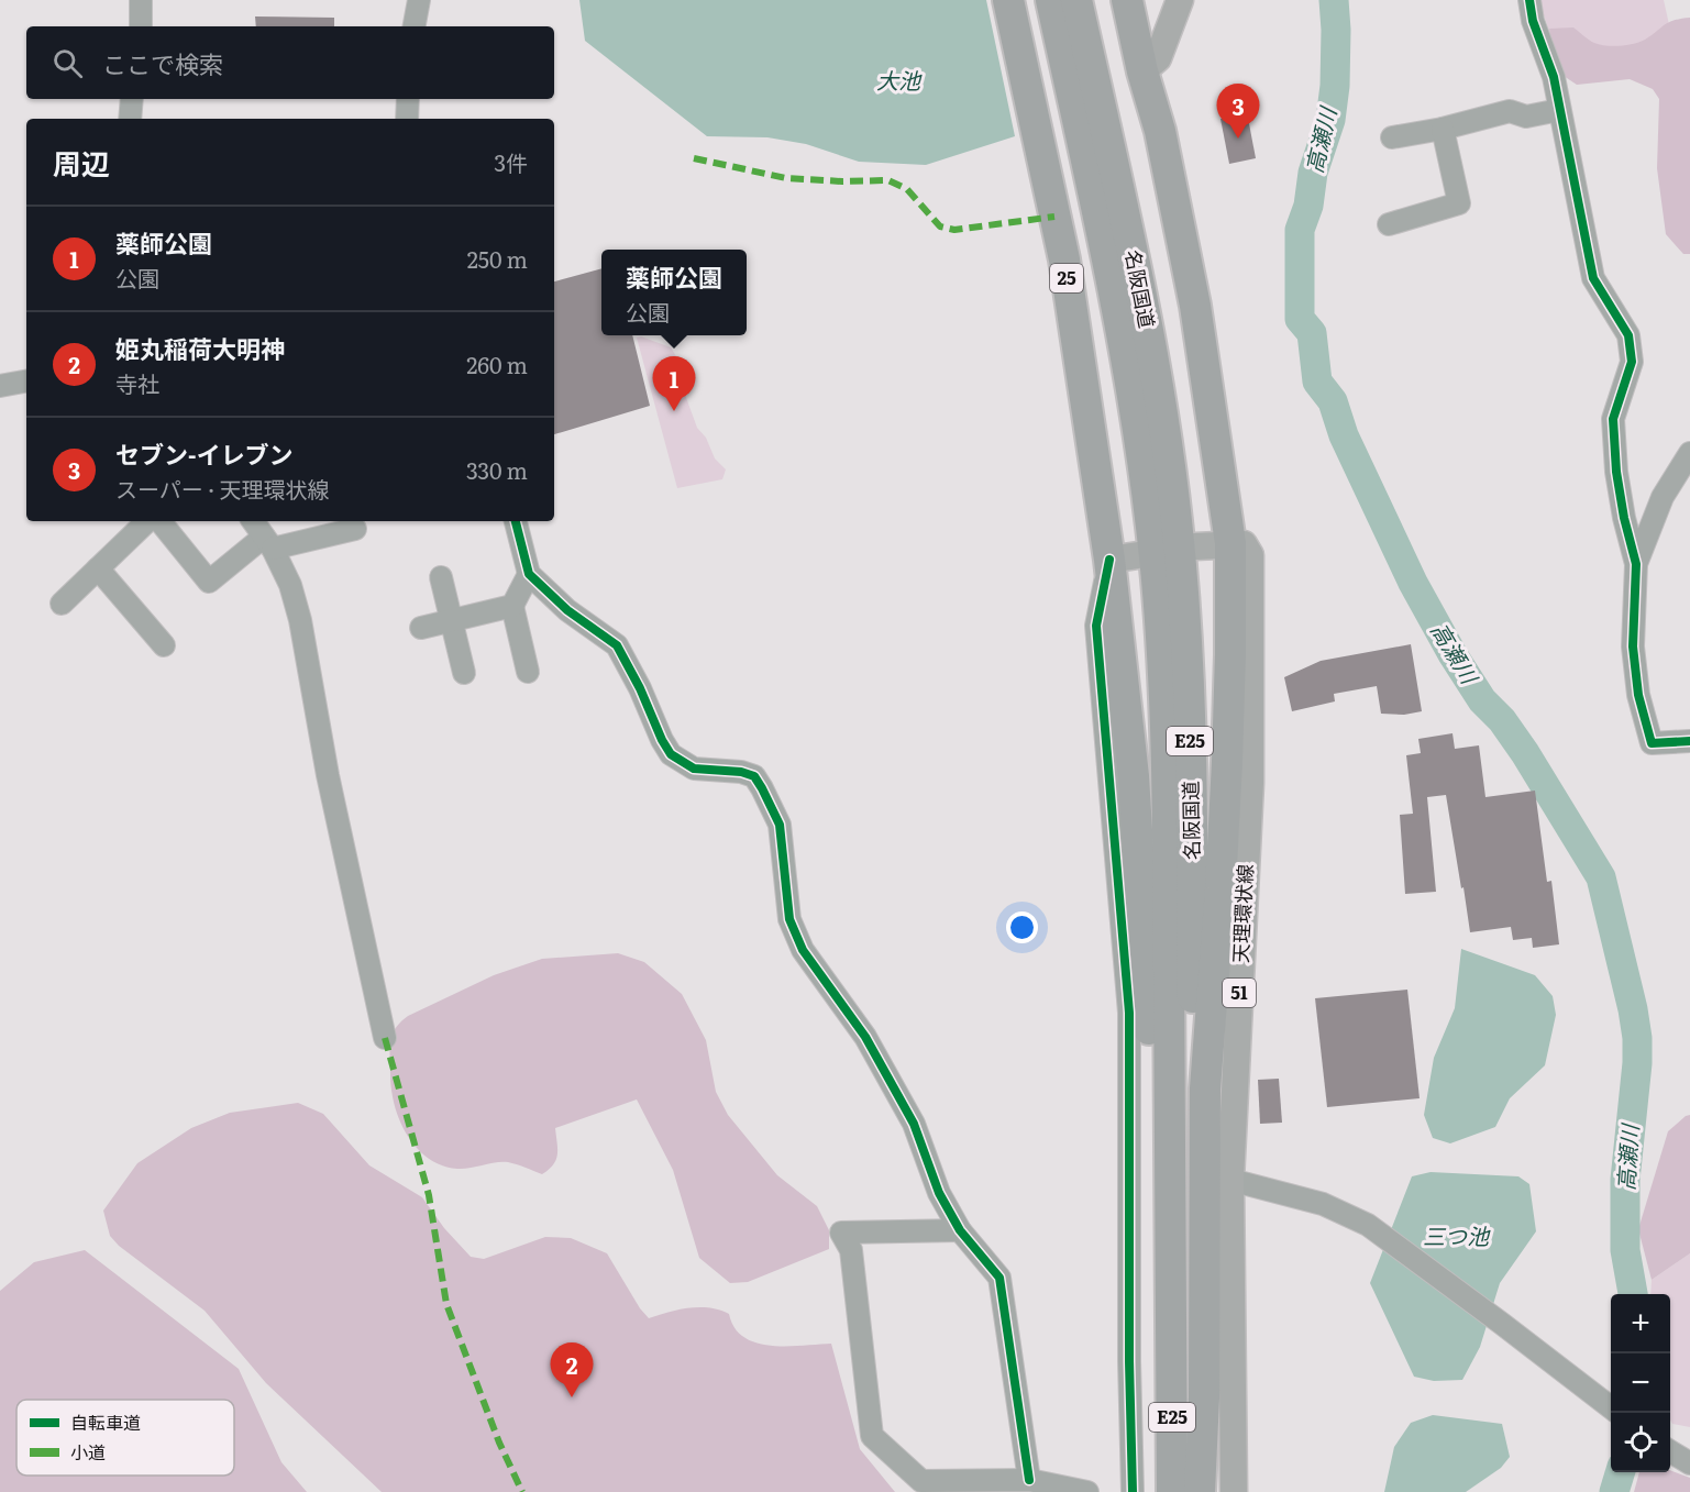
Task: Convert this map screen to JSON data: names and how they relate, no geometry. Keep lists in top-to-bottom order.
{
  "streets": {
    "highway": ["25", "名阪国道", "E25"],
    "main road": ["天理環状線", "51"]
  },
  "crossings": [
    ["25", "E25"],
    ["名阪国道", "E25"],
    ["E25", "天理環状線"]
  ],
  "water": ["大池", "高瀬川", "三つ池"],
  "legend": ["自転車道", "小道"],
  "page": {
    "search": "ここで検索",
    "pins": ["3", "1", "2"],
    "heading": ["周辺", "3件"],
    "list": [
      {
        "mark": "1",
        "name": "薬師公園",
        "note": "公園",
        "value": "250 m"
      },
      {
        "mark": "2",
        "name": "姫丸稲荷大明神",
        "note": "寺社",
        "value": "260 m"
      },
      {
        "mark": "3",
        "name": "セブン-イレブン",
        "note": "スーパー · 天理環状線",
        "value": "330 m"
      }
    ],
    "popup": ["薬師公園", "公園"],
    "map_buttons": ["+", "−"]
  }
}
